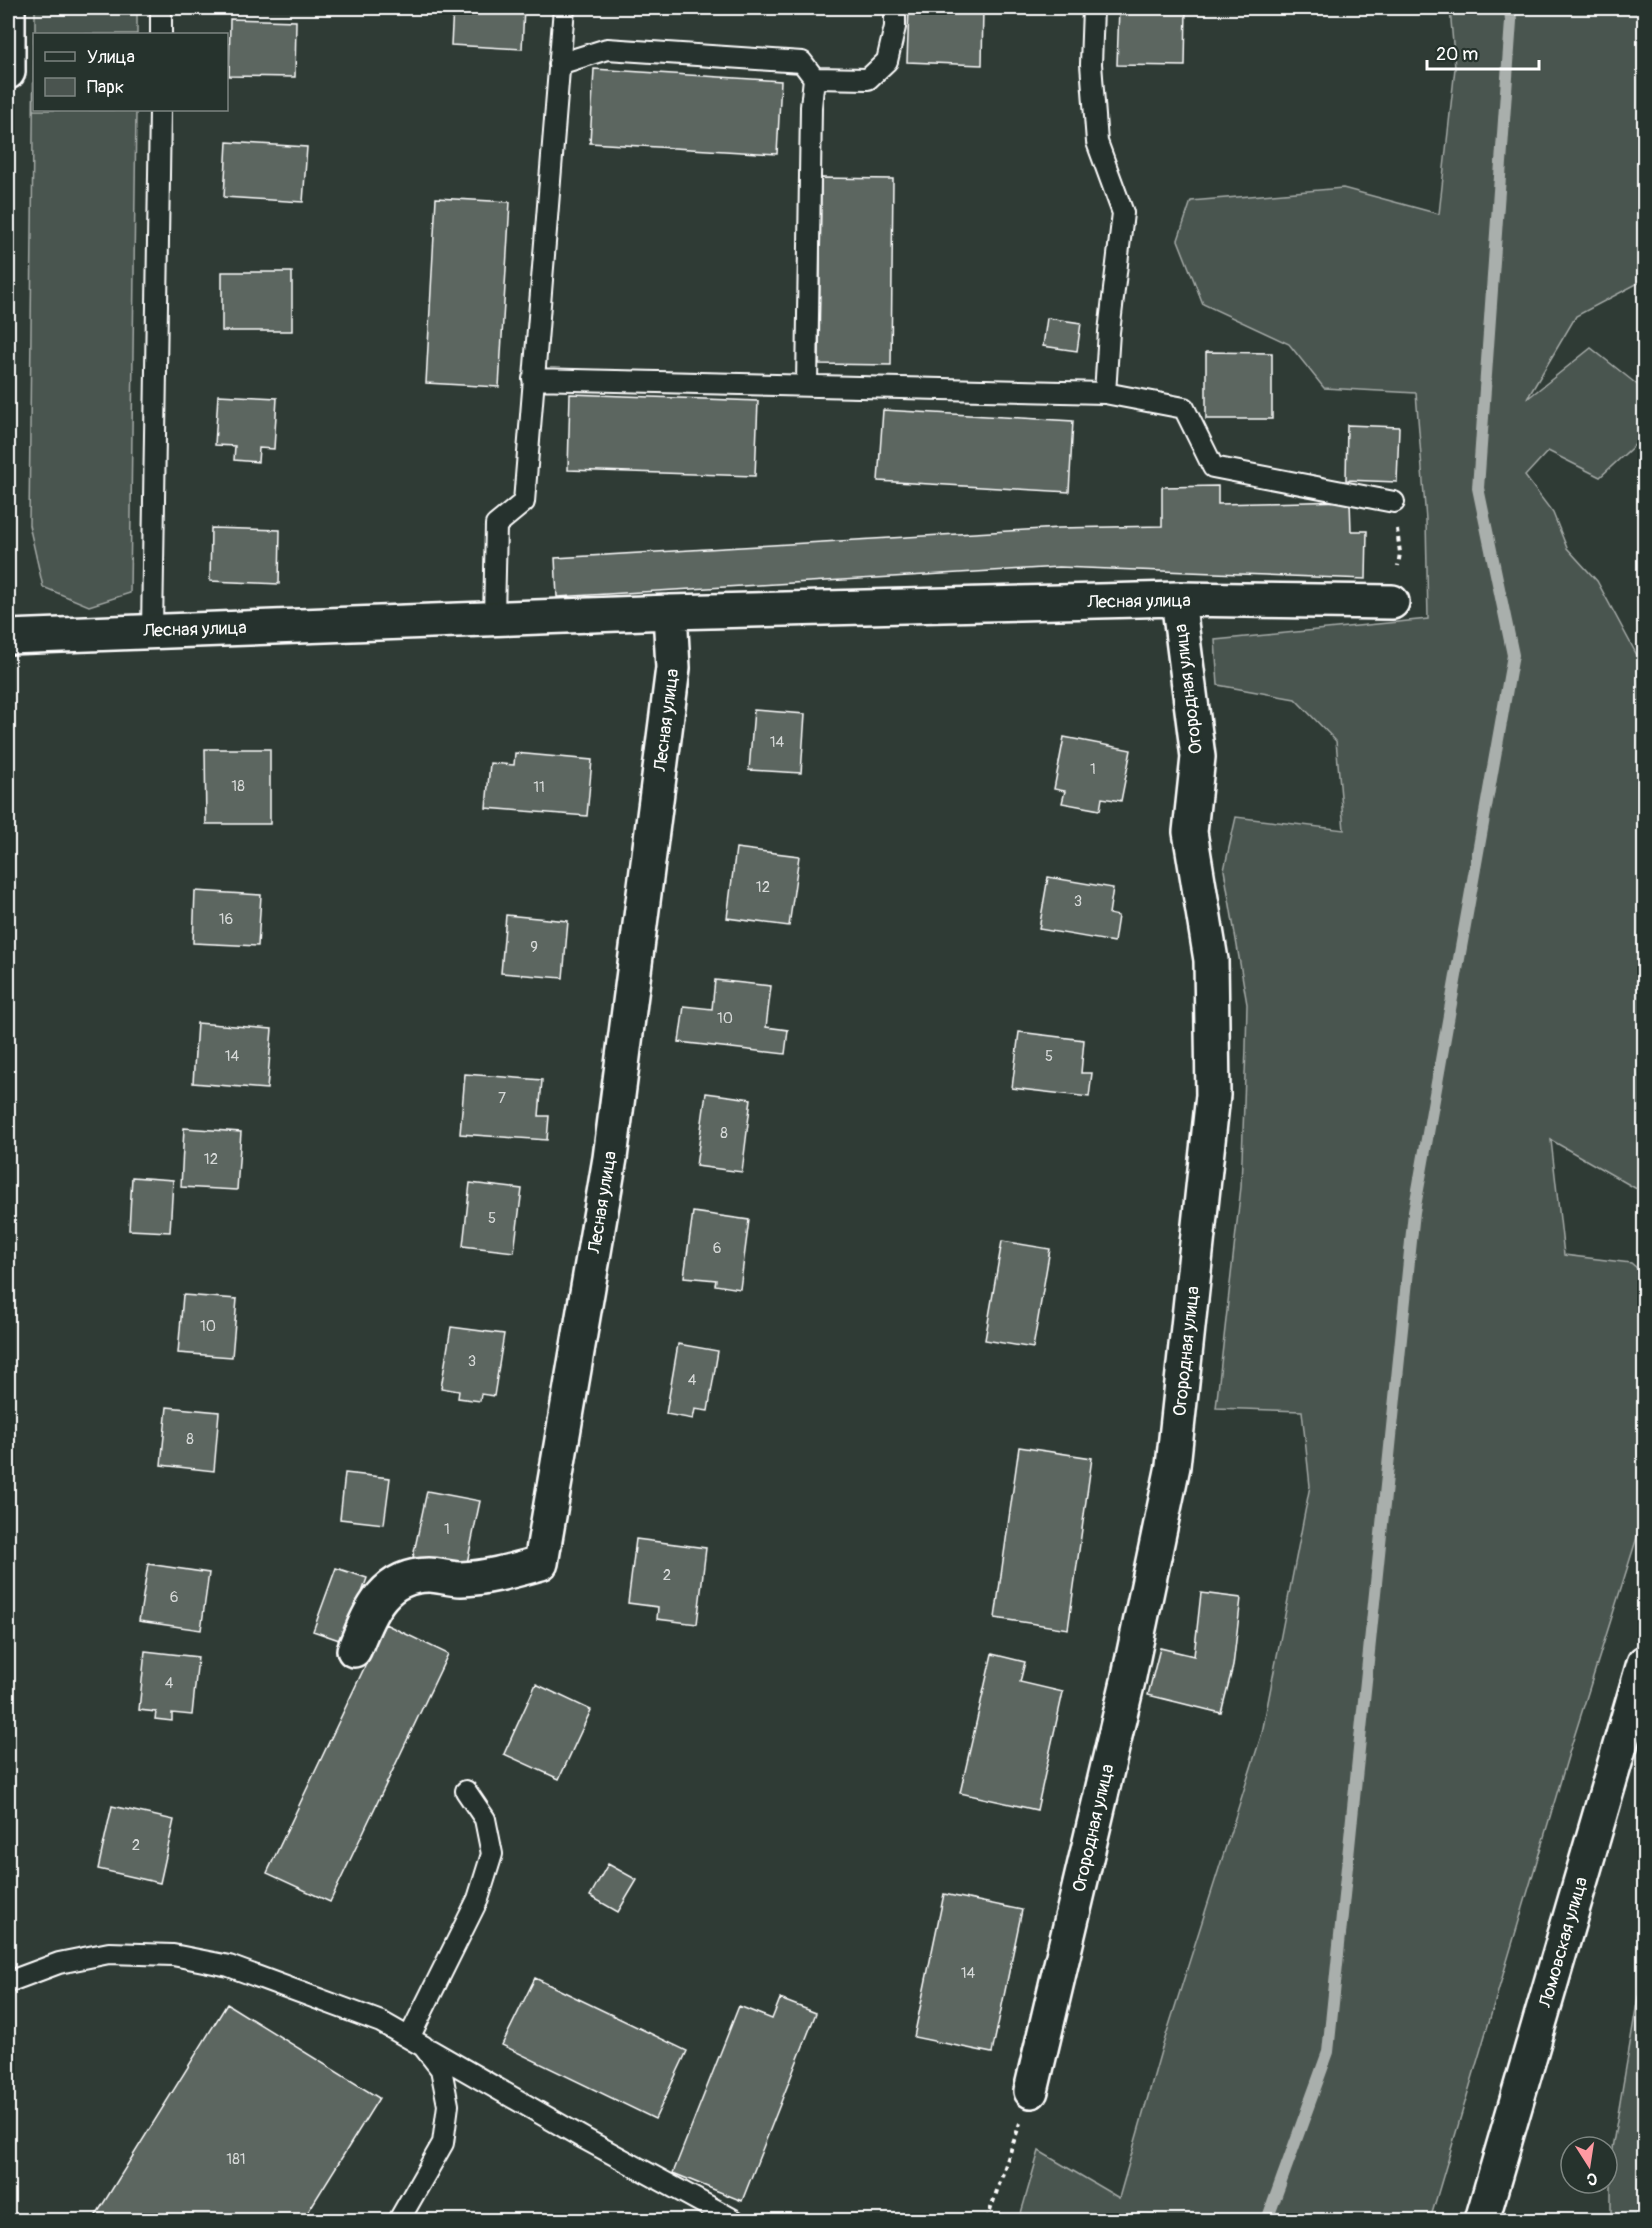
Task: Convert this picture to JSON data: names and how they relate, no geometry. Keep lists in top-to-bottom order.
{
  "streets": {
    "street": ["Лесная улица", "Огородная улица", "Ломовская улица"]
  },
  "crossings": [
    ["Лесная улица", "Огородная улица"]
  ],
  "house_numbers": [
    "14",
    "1",
    "18",
    "11",
    "12",
    "3",
    "16",
    "9",
    "10",
    "14",
    "5",
    "7",
    "8",
    "12",
    "5",
    "6",
    "10",
    "3",
    "4",
    "8",
    "1",
    "2",
    "6",
    "4",
    "2",
    "14",
    "181"
  ],
  "legend": ["Улица", "Парк"],
  "scale_bar": "20 m",
  "north": "bottom"
}
